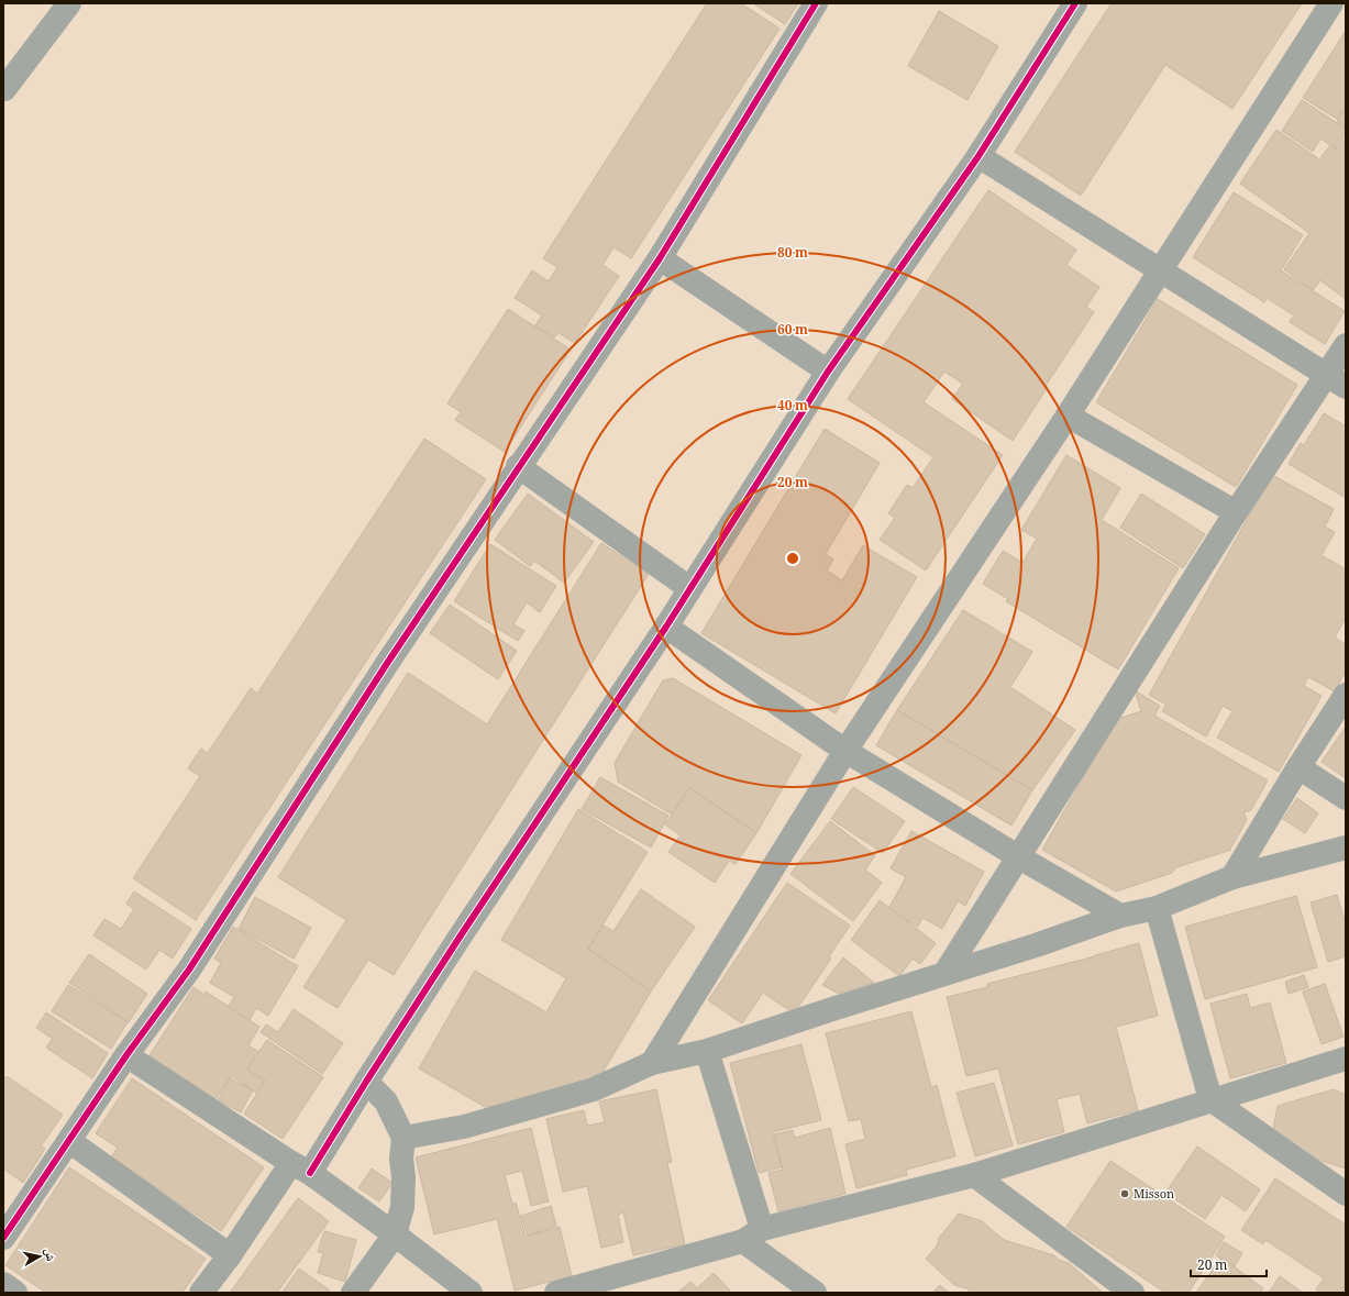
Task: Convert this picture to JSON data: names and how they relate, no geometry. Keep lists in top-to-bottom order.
{
  "places": ["Misson"],
  "scale_bar": "20 m",
  "north": "right",
  "rings": [
    "80 m",
    "60 m",
    "40 m",
    "20 m"
  ]
}
